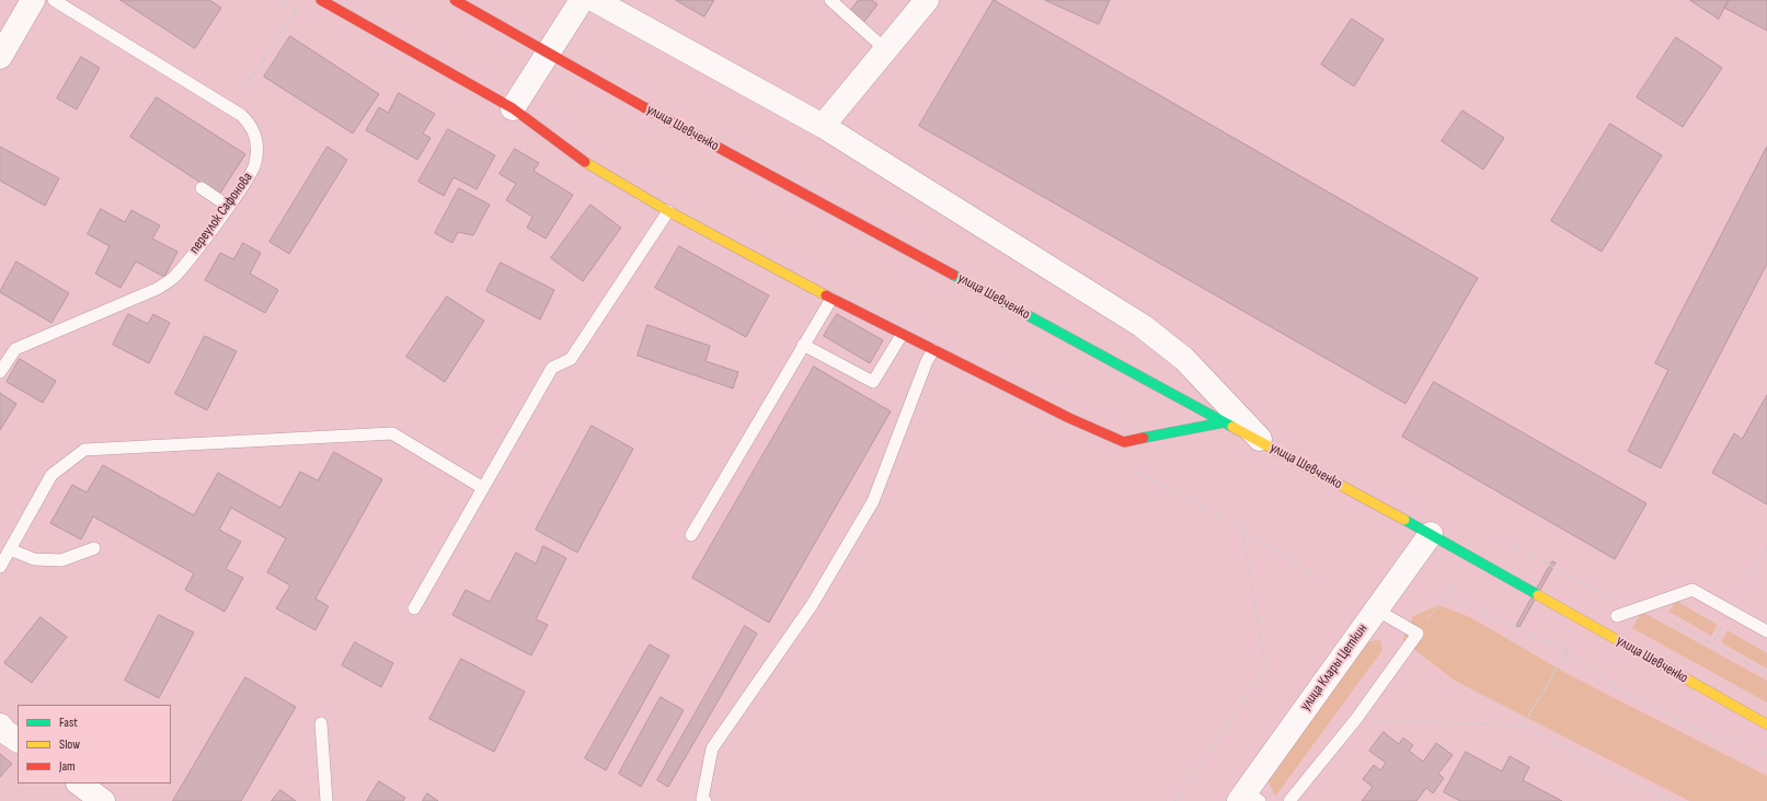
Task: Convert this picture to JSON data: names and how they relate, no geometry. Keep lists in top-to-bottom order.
{
  "streets": {
    "main road": ["улица Шевченко"],
    "street": ["улица Клары Цеткин"],
    "lane": ["переулок Сафонова"]
  },
  "crossings": [
    ["улица Шевченко", "улица Клары Цеткин"]
  ],
  "legend": ["Fast", "Slow", "Jam"]
}
